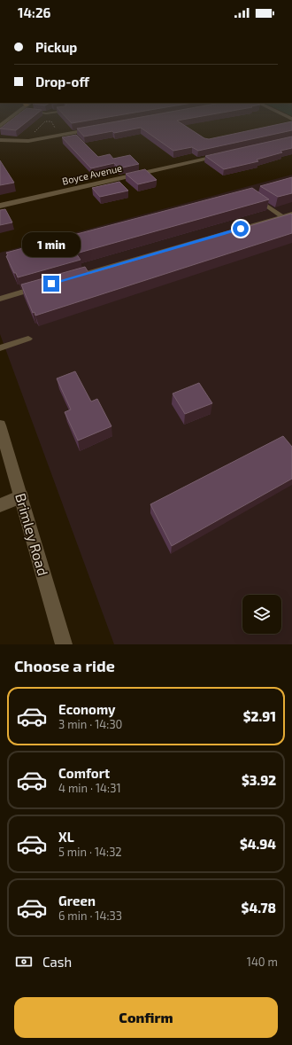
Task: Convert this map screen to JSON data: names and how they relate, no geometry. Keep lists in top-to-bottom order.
{
  "streets": {
    "street": ["Boyce Avenue", "Brimley Road"]
  },
  "page": {
    "status": "14:26",
    "banner": ["Pickup", "Drop-off"],
    "bubble": "1 min",
    "heading": "Choose a ride",
    "list": [
      {
        "name": "Economy",
        "note": "3 min · 14:30",
        "value": "$2.91"
      },
      {
        "name": "Comfort",
        "note": "4 min · 14:31",
        "value": "$3.92"
      },
      {
        "name": "XL",
        "note": "5 min · 14:32",
        "value": "$4.94"
      },
      {
        "name": "Green",
        "note": "6 min · 14:33",
        "value": "$4.78"
      }
    ],
    "pay": ["Cash", "140 m"],
    "buttons": "Confirm"
  }
}
